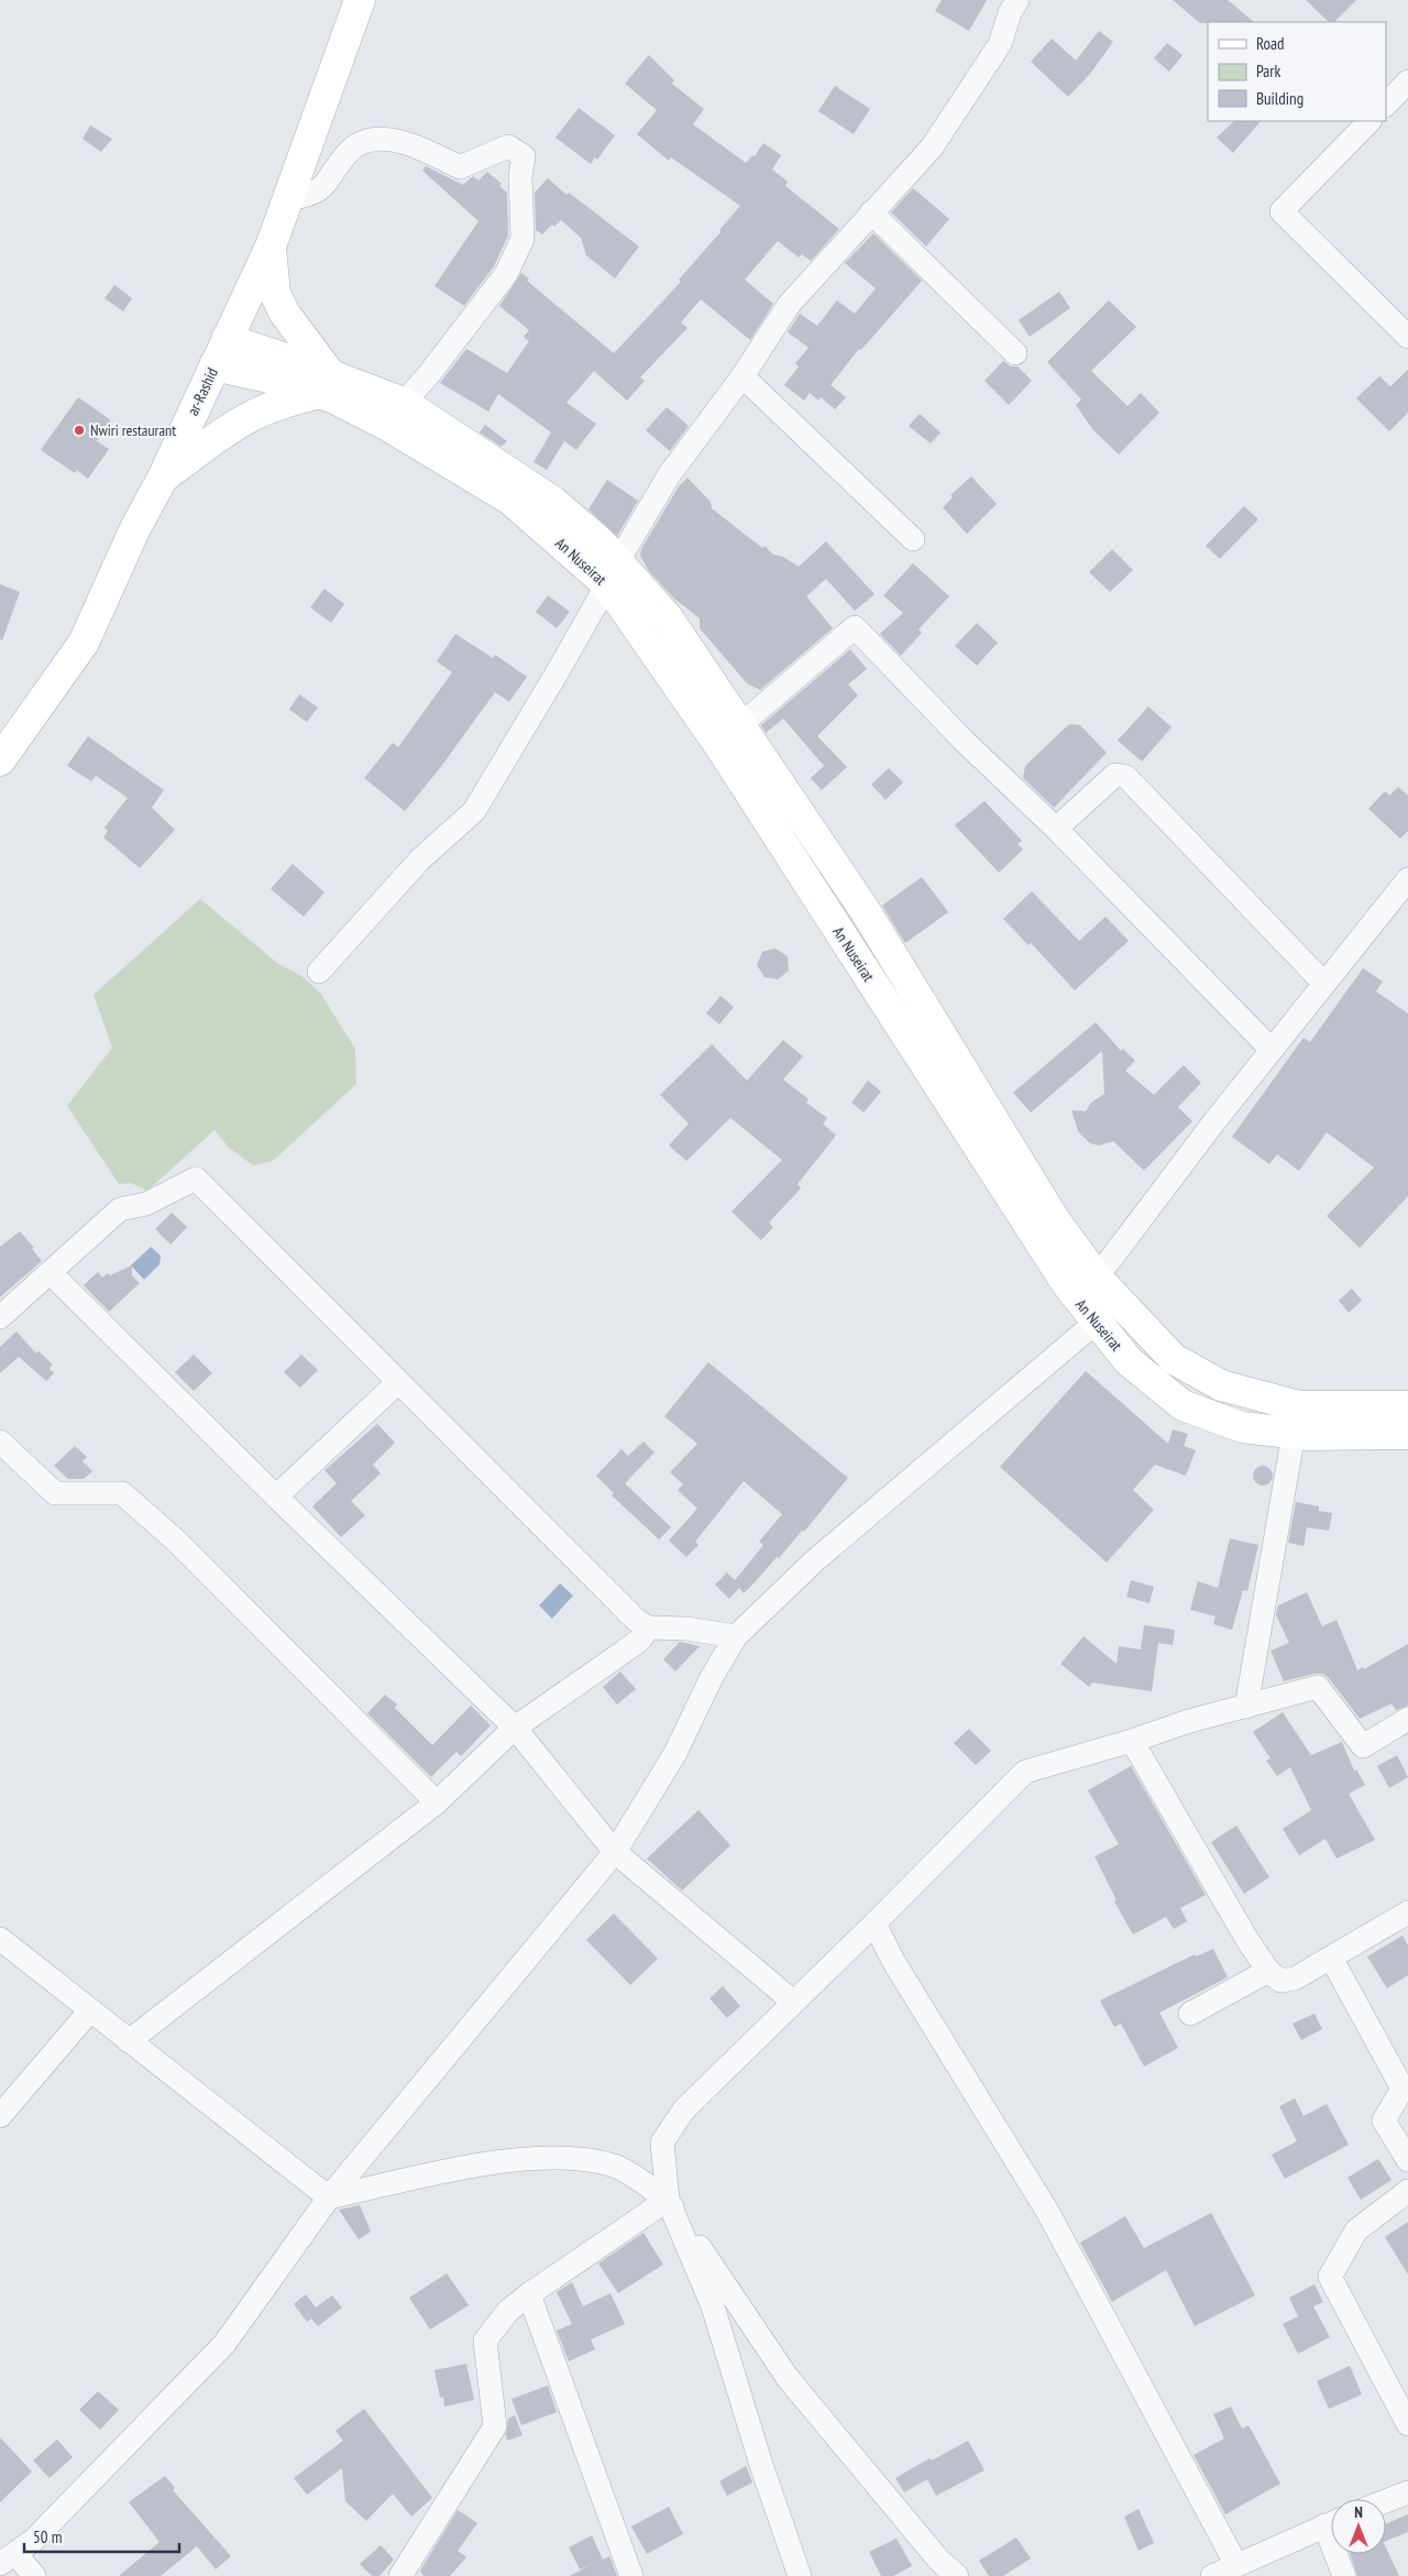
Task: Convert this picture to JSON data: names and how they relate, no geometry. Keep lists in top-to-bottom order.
{
  "streets": {
    "main road": ["ar-Rashid", "An Nuseirat"]
  },
  "crossings": [
    ["ar-Rashid", "An Nuseirat"]
  ],
  "places": ["Nwiri restaurant"],
  "legend": ["Road", "Park", "Building"],
  "scale_bar": "50 m",
  "north": "top"
}
